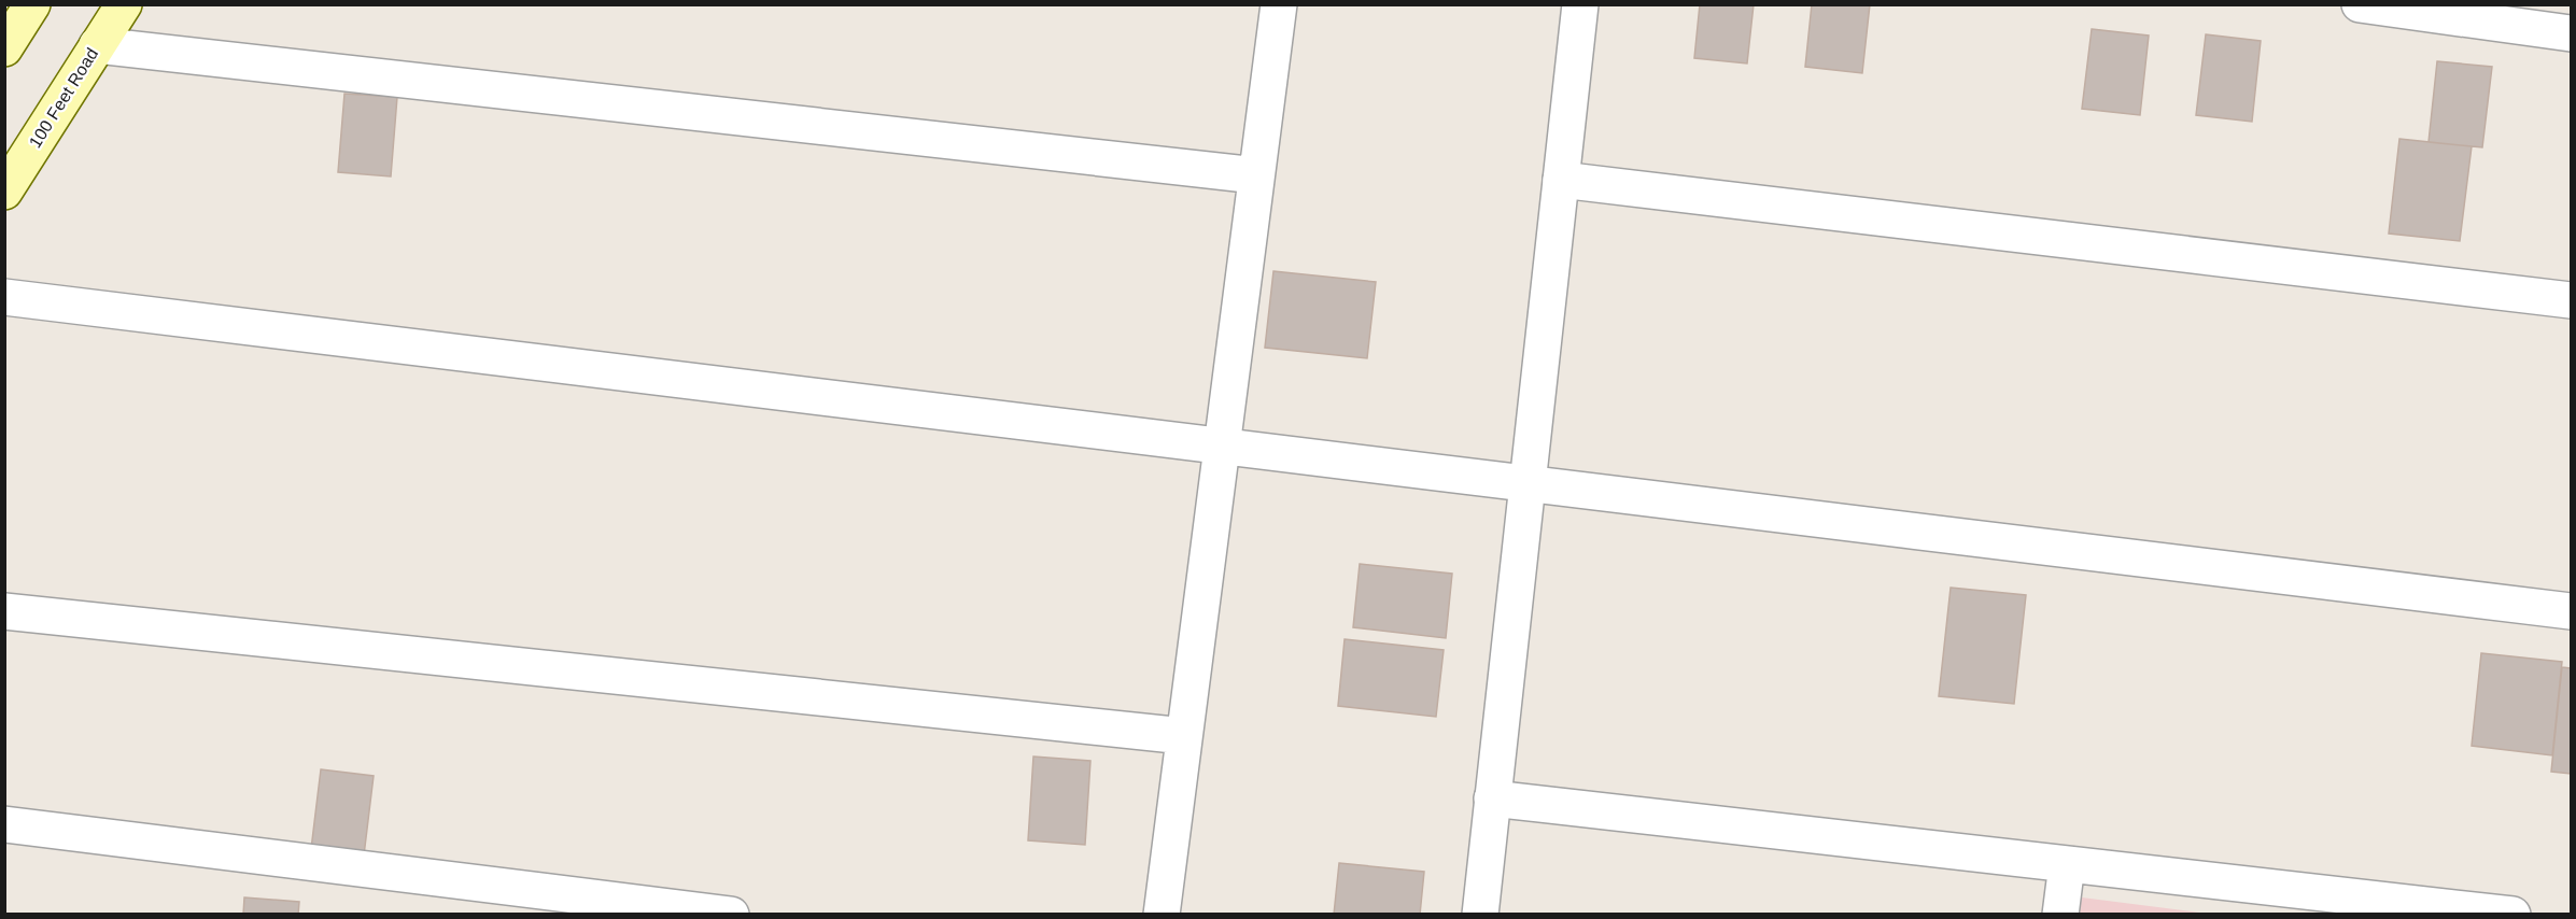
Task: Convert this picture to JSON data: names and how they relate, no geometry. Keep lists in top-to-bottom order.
{
  "streets": {
    "main road": ["100 Feet Road"]
  }
}
